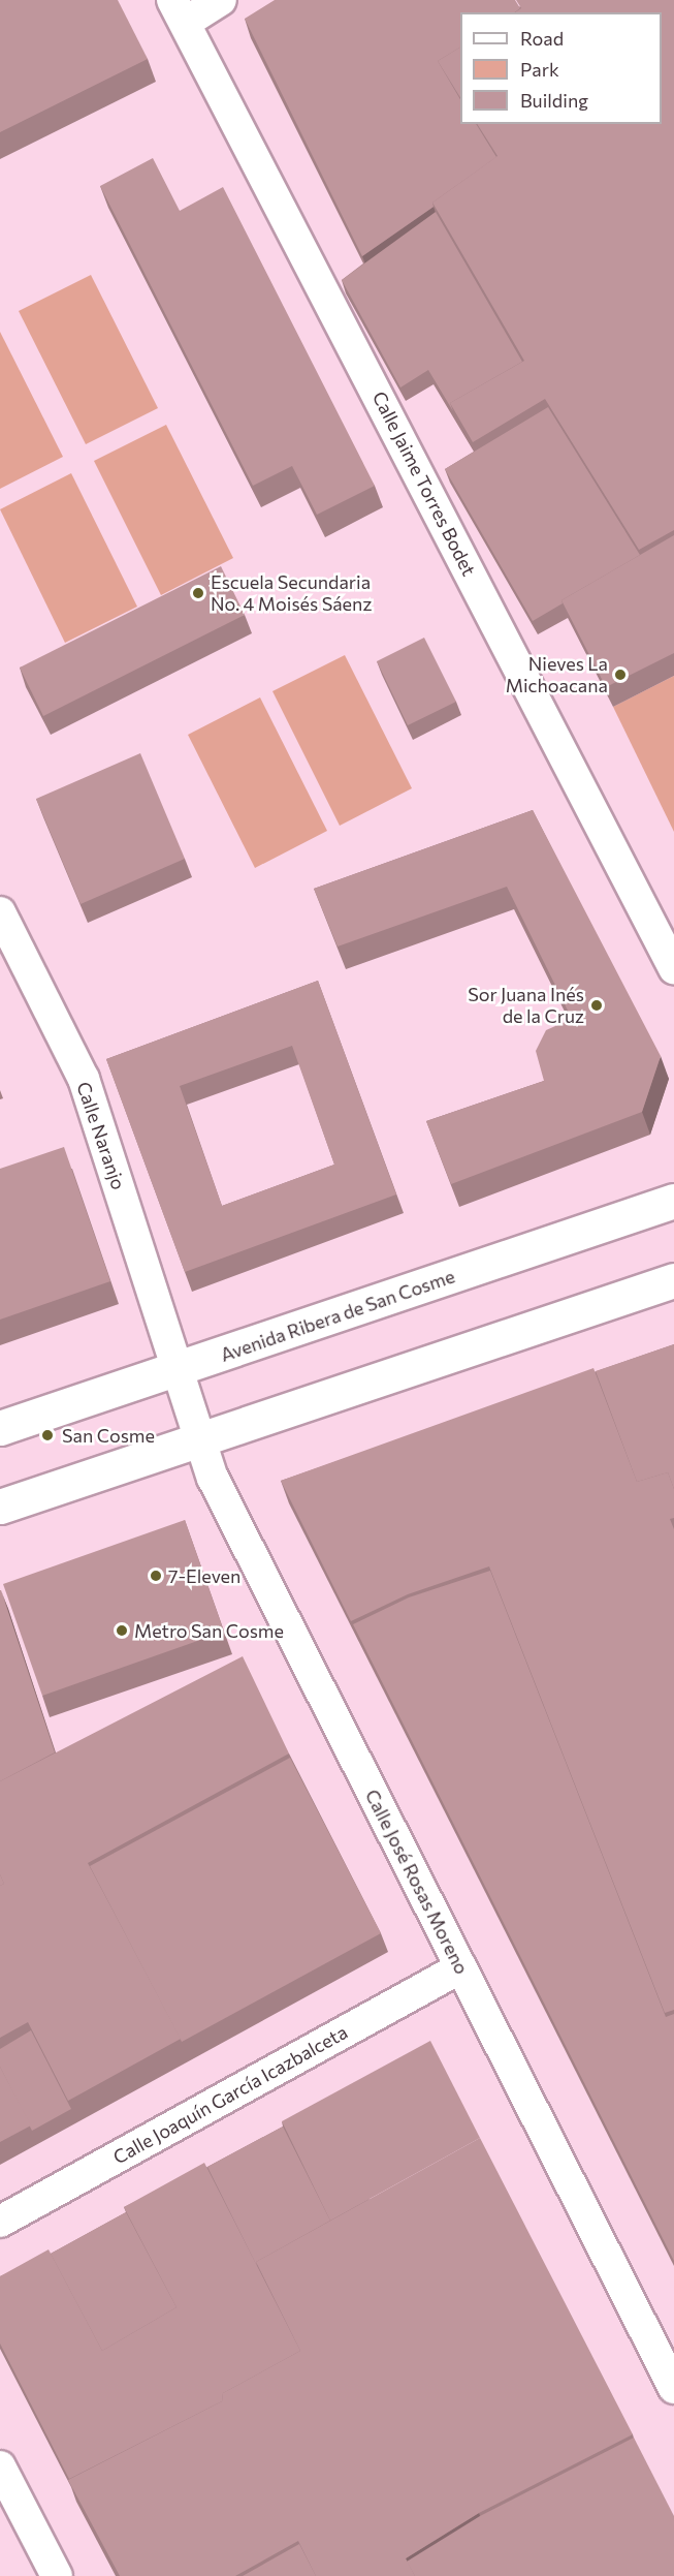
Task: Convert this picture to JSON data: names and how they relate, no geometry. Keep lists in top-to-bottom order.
{
  "streets": {
    "main road": ["Avenida Ribera de San Cosme"],
    "street": [
      "Calle Jaime Torres Bodet",
      "Calle Naranjo",
      "Calle José Rosas Moreno",
      "Calle Joaquín García Icazbalceta"
    ]
  },
  "crossings": [
    ["Calle Naranjo", "Avenida Ribera de San Cosme"],
    ["Calle Naranjo", "Calle José Rosas Moreno"],
    ["Avenida Ribera de San Cosme", "Calle José Rosas Moreno"],
    ["Calle José Rosas Moreno", "Calle Joaquín García Icazbalceta"]
  ],
  "places": [
    "Escuela Secundaria No. 4 Moisés Sáenz",
    "Nieves La Michoacana",
    "Sor Juana Inés de la Cruz",
    "San Cosme",
    "7-Eleven",
    "Metro San Cosme"
  ],
  "legend": ["Road", "Park", "Building"]
}
